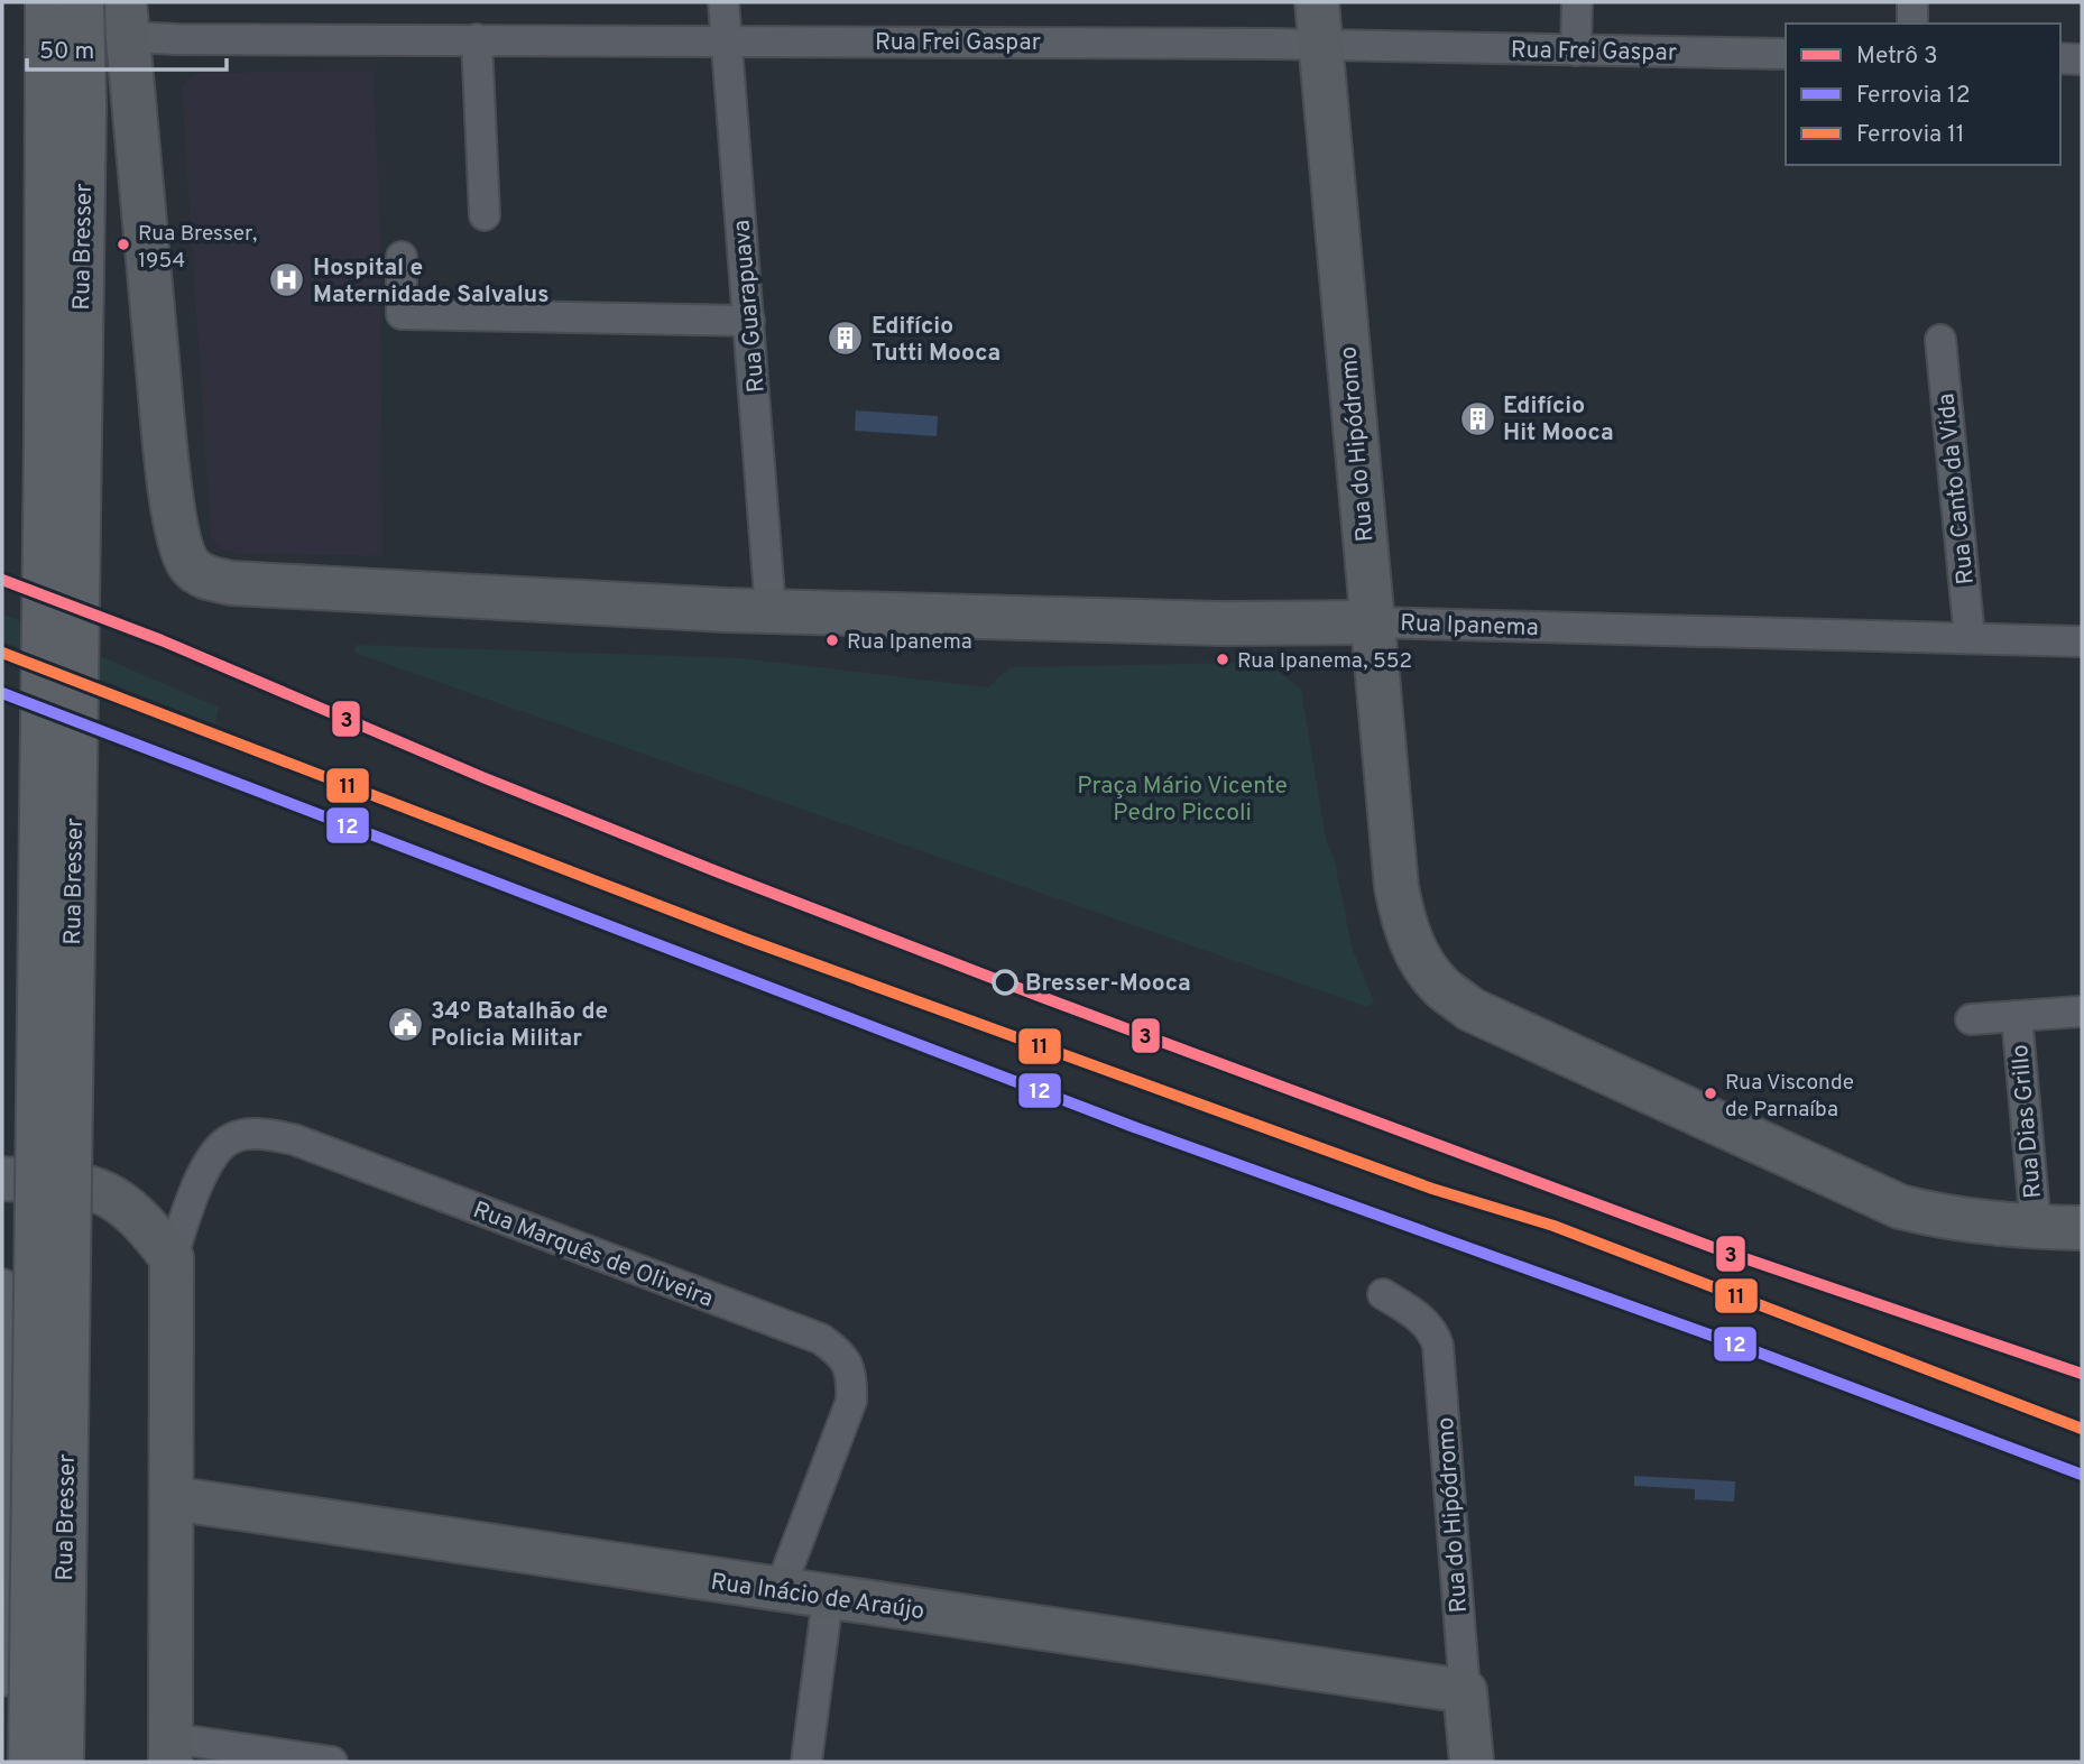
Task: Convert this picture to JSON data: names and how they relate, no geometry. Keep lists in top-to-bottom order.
{
  "streets": {
    "main road": ["Rua Bresser"],
    "street": [
      "Rua Frei Gaspar",
      "Rua Guarapuava",
      "Rua do Hipódromo",
      "Rua Canto da Vida",
      "Rua Ipanema",
      "Rua Dias Grillo",
      "Rua Marquês de Oliveira",
      "Rua Inácio de Araújo"
    ]
  },
  "crossings": [
    ["Rua Frei Gaspar", "Rua Guarapuava"],
    ["Rua Frei Gaspar", "Rua do Hipódromo"],
    ["Rua Frei Gaspar", "Rua Ipanema"],
    ["Rua Guarapuava", "Rua Ipanema"],
    ["Rua do Hipódromo", "Rua Ipanema"],
    ["Rua do Hipódromo", "Rua Dias Grillo"],
    ["Rua do Hipódromo", "Rua Inácio de Araújo"],
    ["Rua Canto da Vida", "Rua Ipanema"],
    ["Rua Marquês de Oliveira", "Rua Inácio de Araújo"]
  ],
  "parks": ["Praça Mário Vicente Pedro Piccoli"],
  "places": {
    "other": [
      "Rua Bresser, 1954",
      "Rua Ipanema",
      "Rua Ipanema, 552",
      "Bresser-Mooca",
      "Rua Visconde de Parnaíba"
    ],
    "hospital": ["Hospital e Maternidade Salvalus"],
    "building": ["Edifício Tutti Mooca", "Edifício Hit Mooca"],
    "public building": ["34º Batalhão de Policia Militar"]
  },
  "lines": ["metro line 3", "rail line 11", "rail line 12"],
  "legend": ["Metrô 3", "Ferrovia 12", "Ferrovia 11"],
  "scale_bar": "50 m"
}
